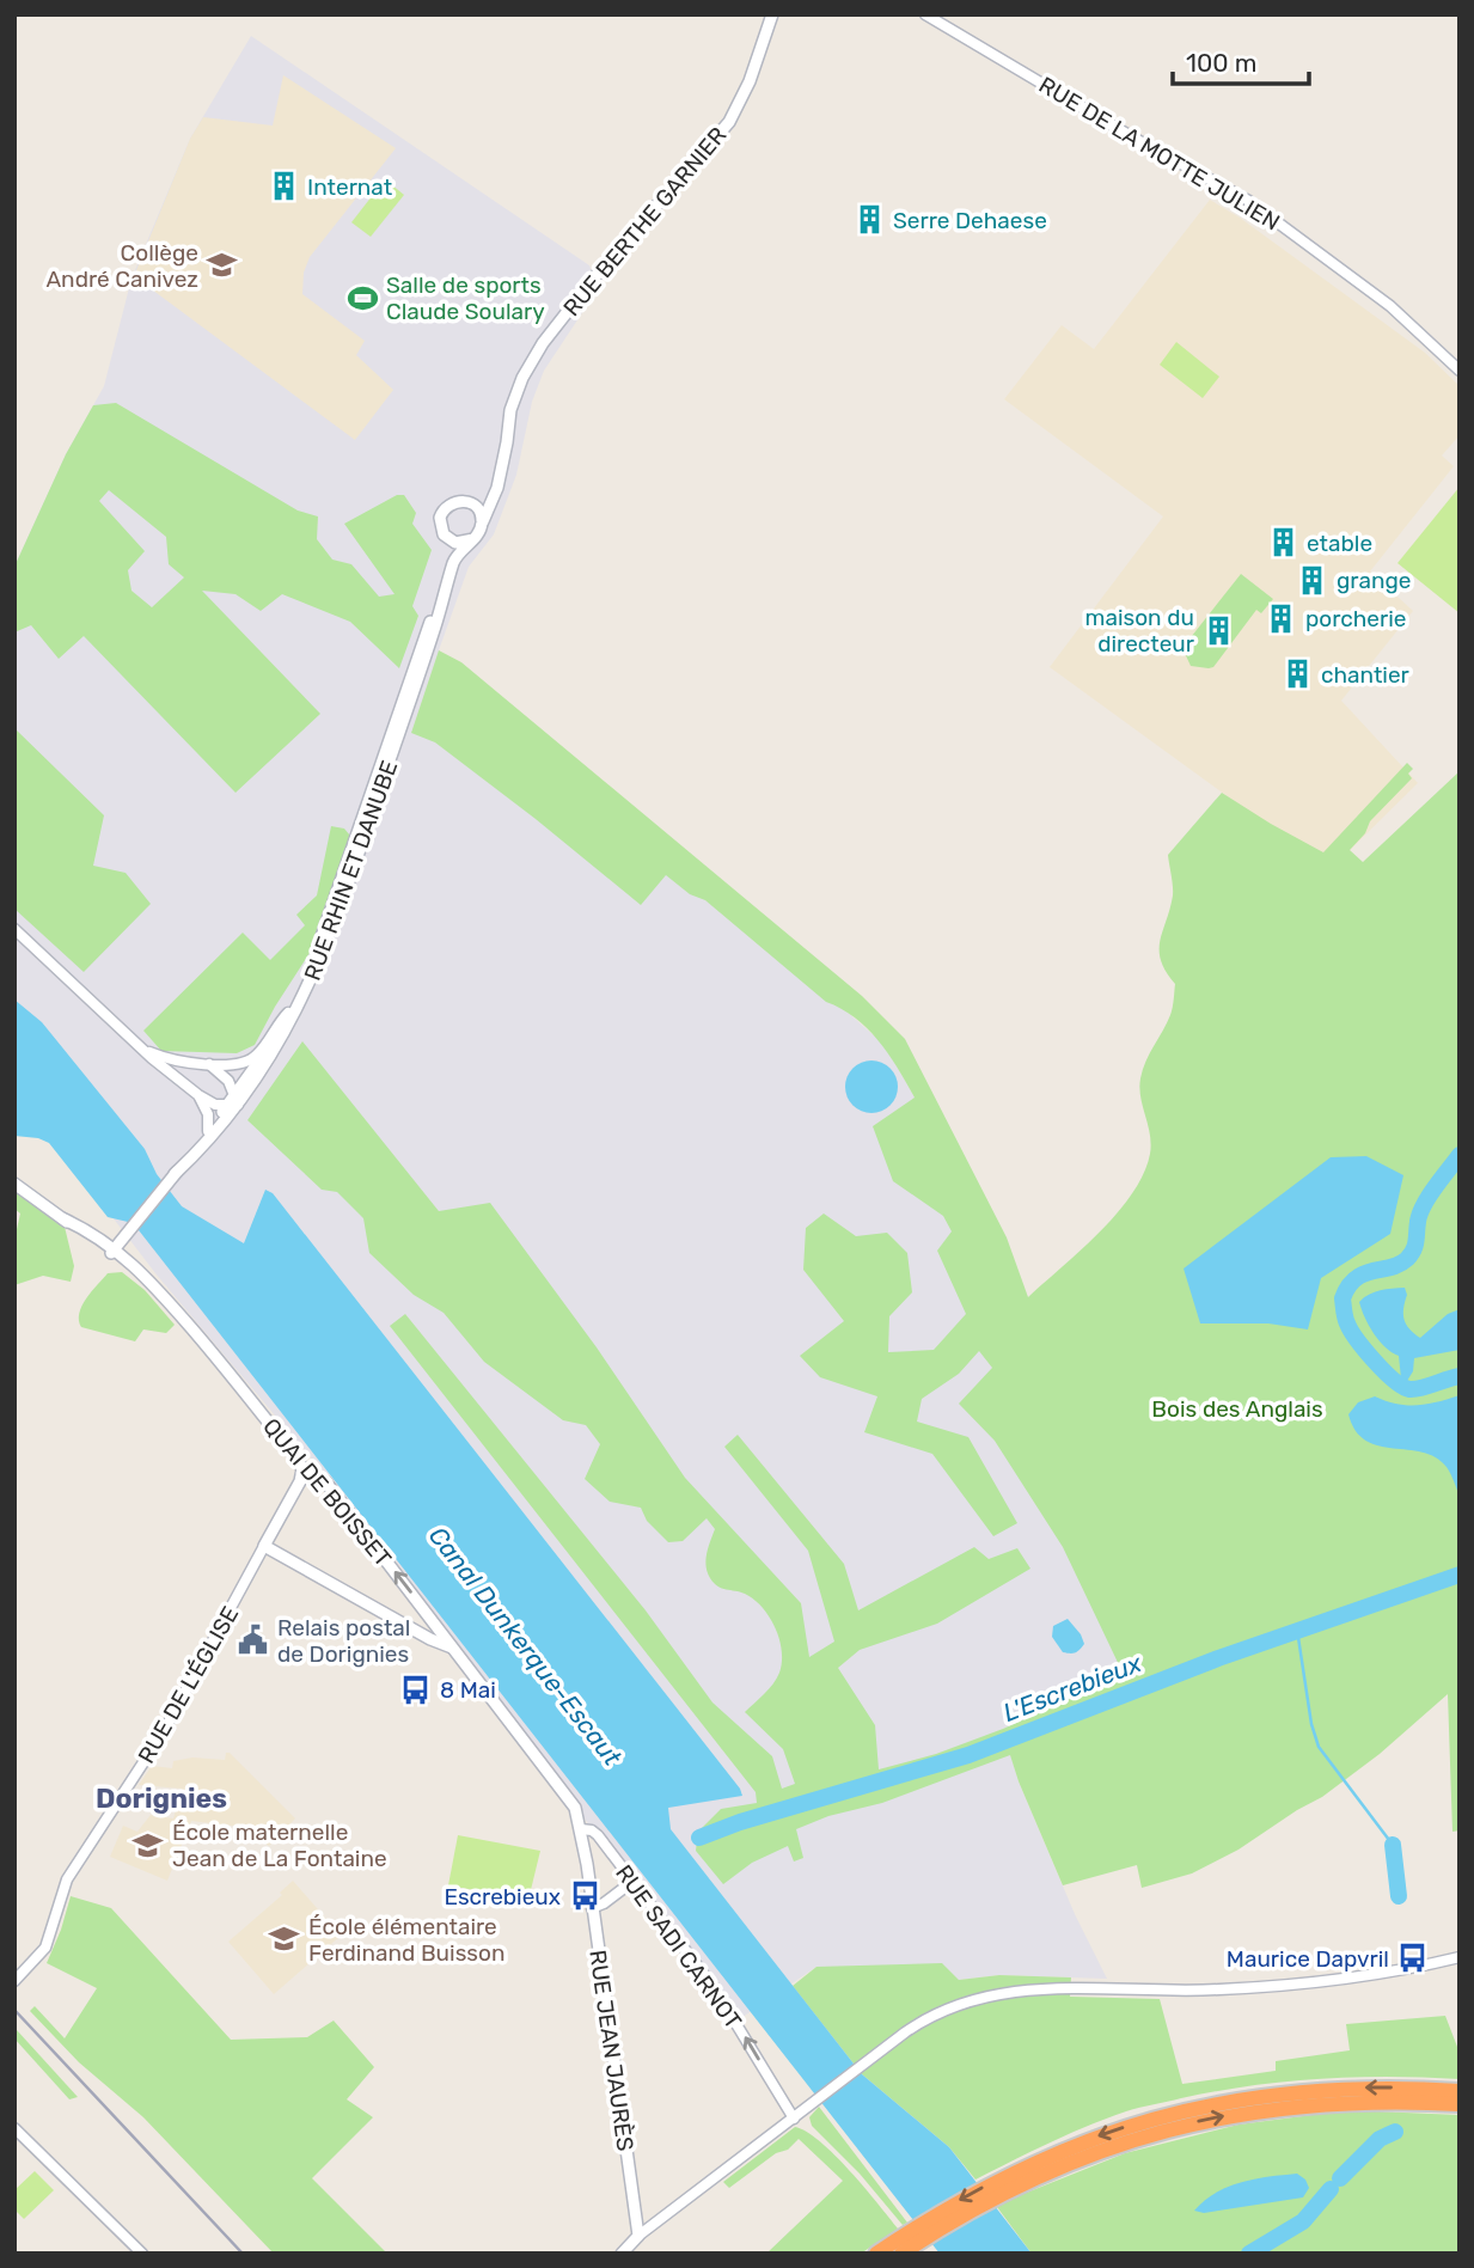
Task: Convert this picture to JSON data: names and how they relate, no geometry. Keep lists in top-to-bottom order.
{
  "streets": {
    "main road": [
      "RUE BERTHE GARNIER",
      "RUE RHIN ET DANUBE",
      "QUAI DE BOISSET",
      "RUE DE L'ÉGLISE",
      "RUE JEAN JAURÈS"
    ],
    "street": ["RUE DE LA MOTTE JULIEN", "RUE SADI CARNOT"]
  },
  "crossings": [
    ["RUE BERTHE GARNIER", "RUE RHIN ET DANUBE"],
    ["QUAI DE BOISSET", "RUE DE L'ÉGLISE"],
    ["QUAI DE BOISSET", "RUE SADI CARNOT"],
    ["QUAI DE BOISSET", "RUE JEAN JAURÈS"]
  ],
  "one_way": ["RUE SADI CARNOT"],
  "districts": ["Dorignies"],
  "water": ["Canal Dunkerque-Escaut", "L'Escrebieux"],
  "parks": ["Bois des Anglais"],
  "places": {
    "building": [
      "Internat",
      "Serre Dehaese",
      "etable",
      "grange",
      "porcherie",
      "maison du directeur",
      "chantier"
    ],
    "school or university": ["Collège André Canivez", "École maternelle Jean de La Fontaine", "École élémentaire Ferdinand Buisson"],
    "sports": ["Salle de sports Claude Soulary"],
    "public building": ["Relais postal de Dorignies"],
    "bus stop": ["8 Mai", "Escrebieux", "Maurice Dapvril"]
  },
  "scale_bar": "100 m"
}
